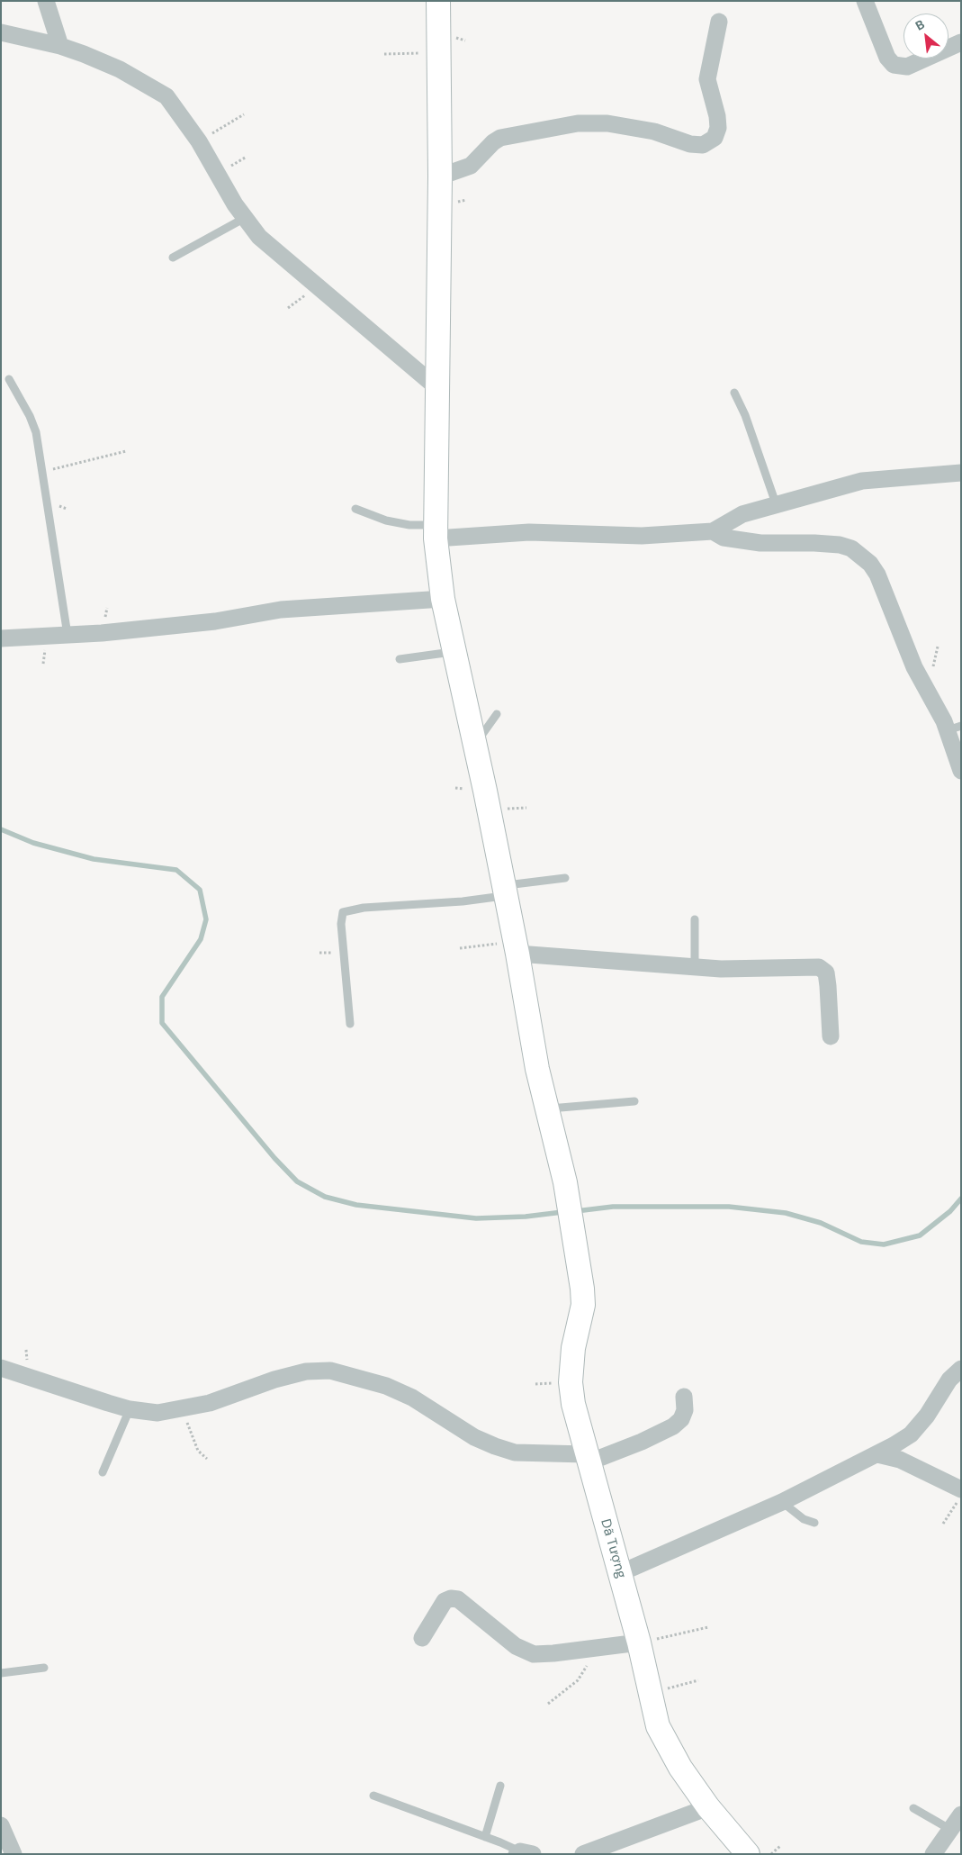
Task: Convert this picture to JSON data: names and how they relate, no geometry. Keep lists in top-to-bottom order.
{
  "streets": {
    "street": ["Dã Tượng"]
  },
  "north": "top left"
}
